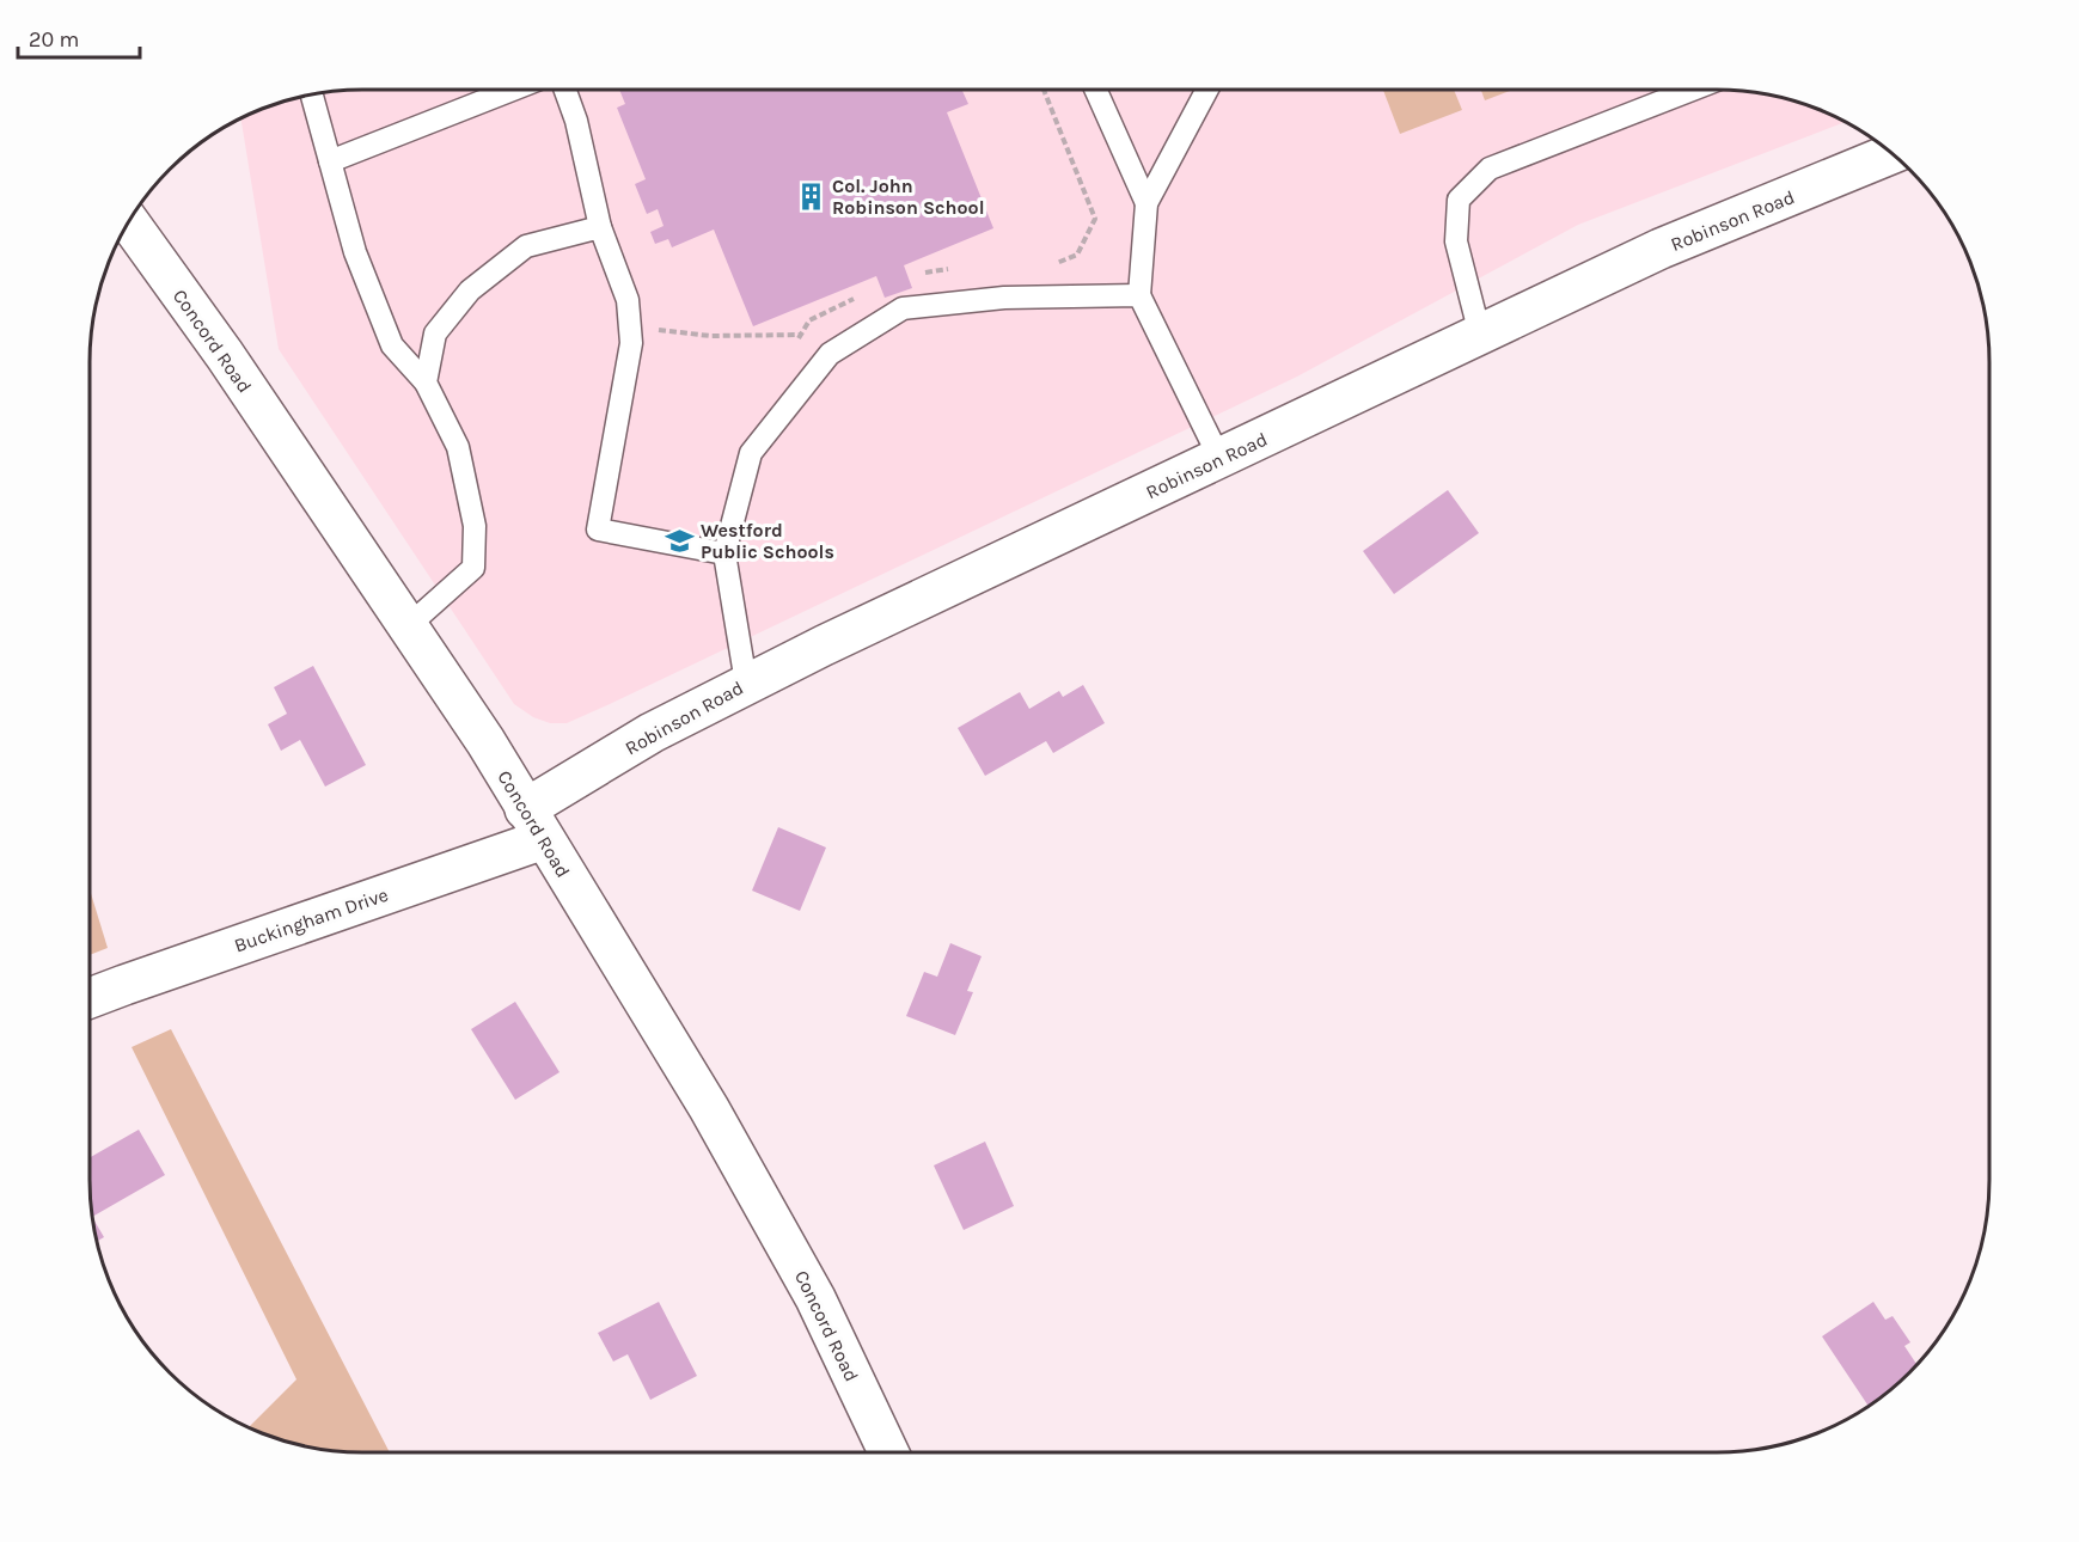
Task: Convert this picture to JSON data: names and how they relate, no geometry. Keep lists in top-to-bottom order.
{
  "streets": {
    "street": ["Robinson Road", "Concord Road", "Buckingham Drive"]
  },
  "crossings": [
    ["Robinson Road", "Concord Road"],
    ["Robinson Road", "Buckingham Drive"],
    ["Concord Road", "Buckingham Drive"]
  ],
  "places": {
    "building": ["Col. John Robinson School"],
    "school or university": ["Westford Public Schools"]
  },
  "scale_bar": "20 m"
}
